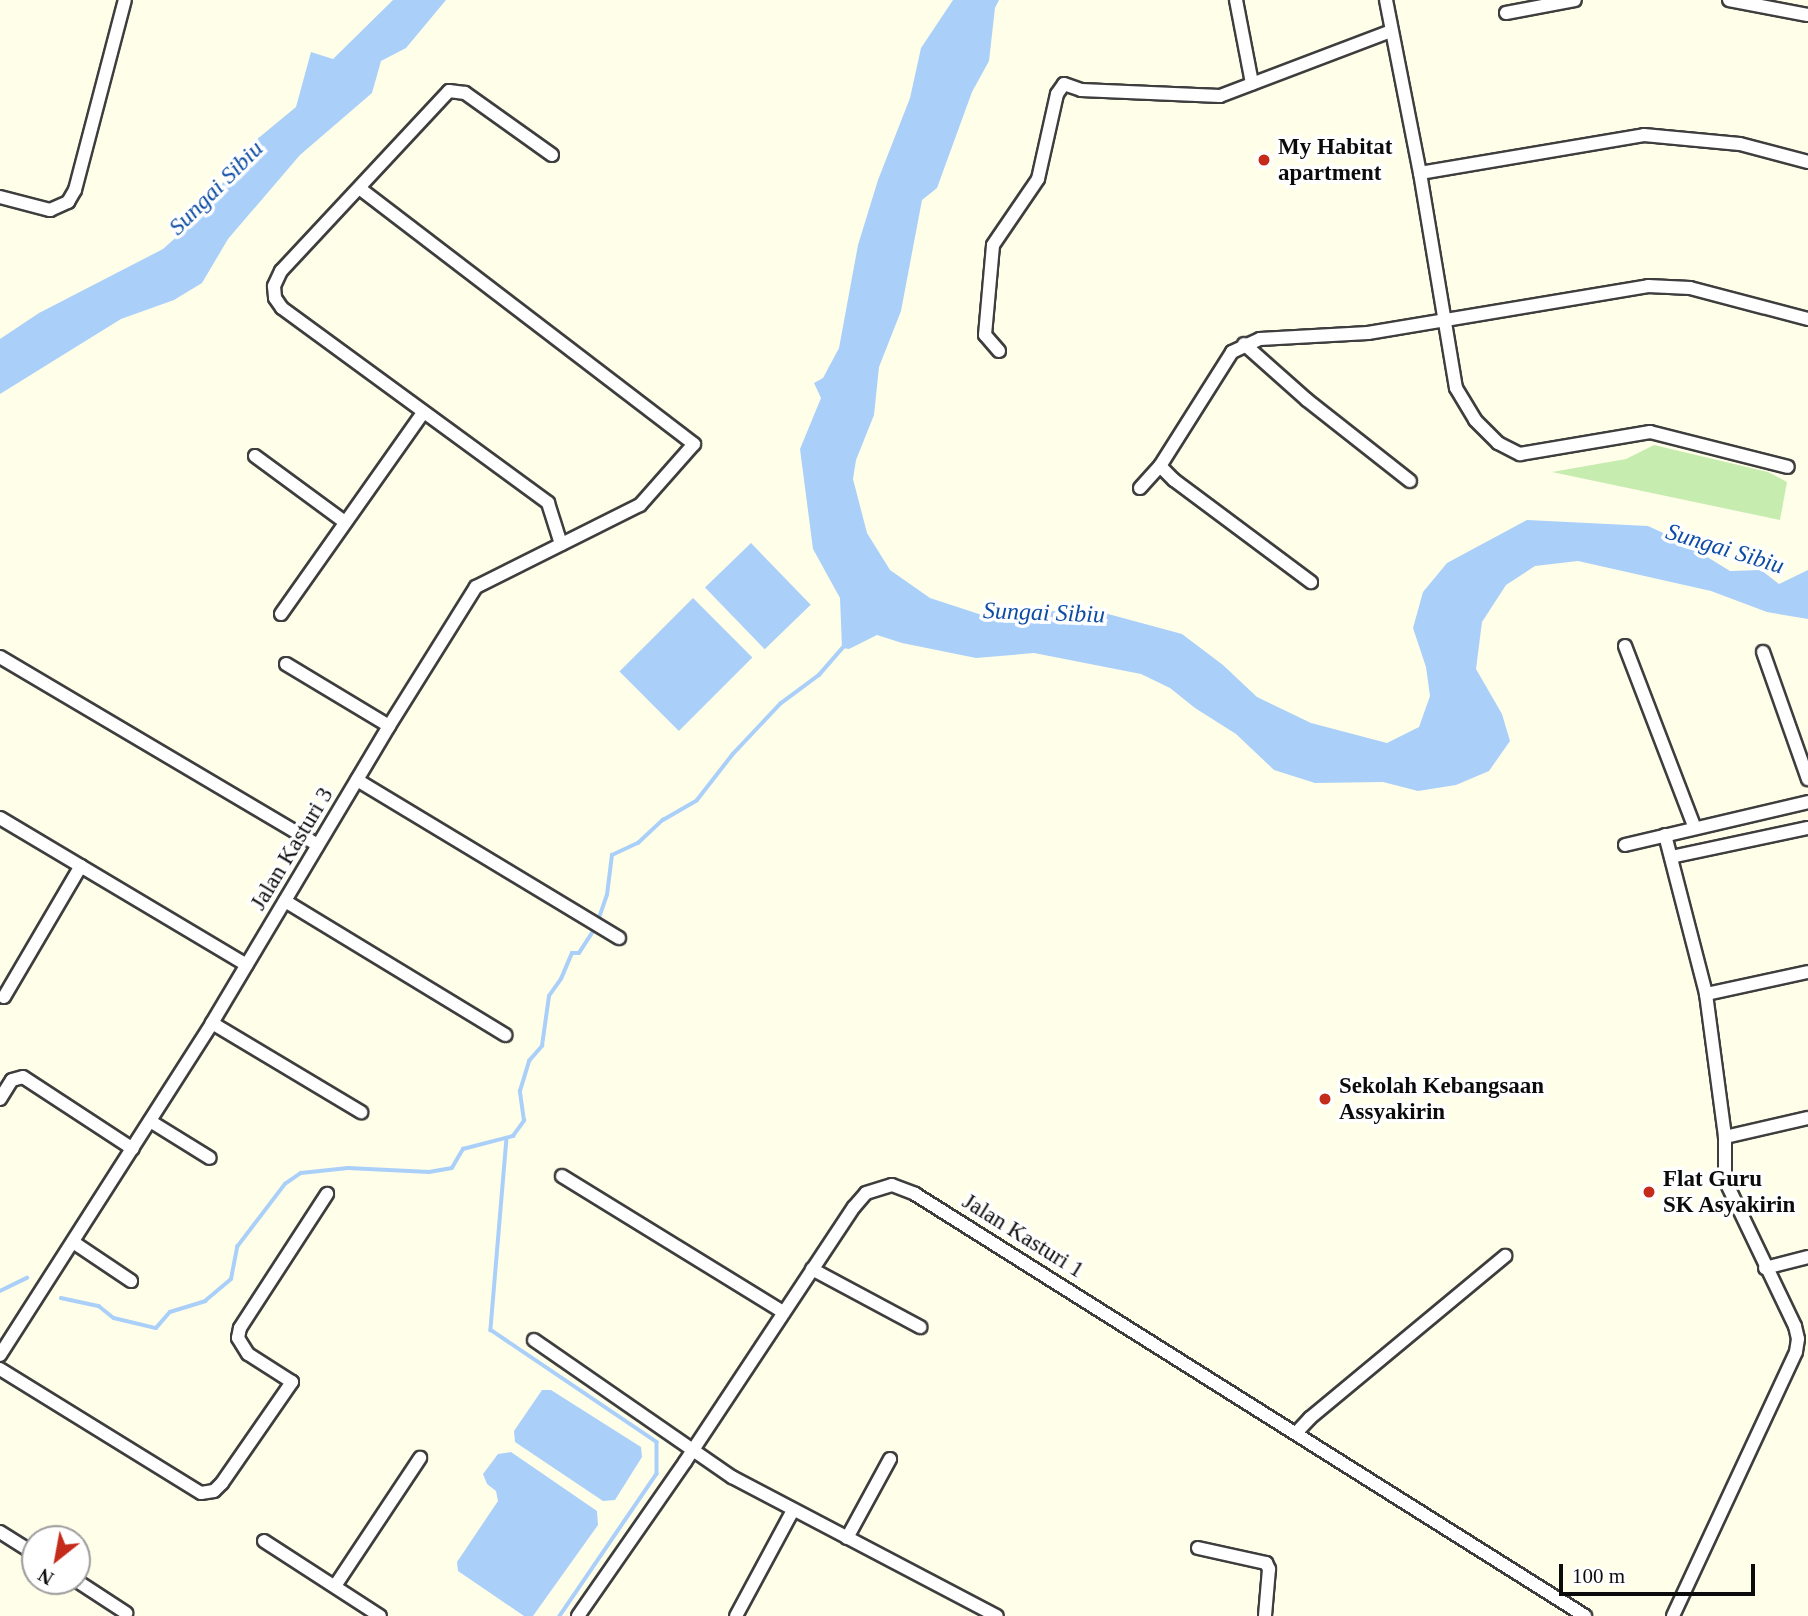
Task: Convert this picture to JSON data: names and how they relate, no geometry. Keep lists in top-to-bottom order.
{
  "streets": {
    "street": ["Jalan Kasturi 3", "Jalan Kasturi 1"]
  },
  "water": ["Sungai Sibiu"],
  "places": ["My Habitat apartment", "Sekolah Kebangsaan Assyakirin", "Flat Guru SK Asyakirin"],
  "scale_bar": "100 m",
  "north": "bottom left"
}
